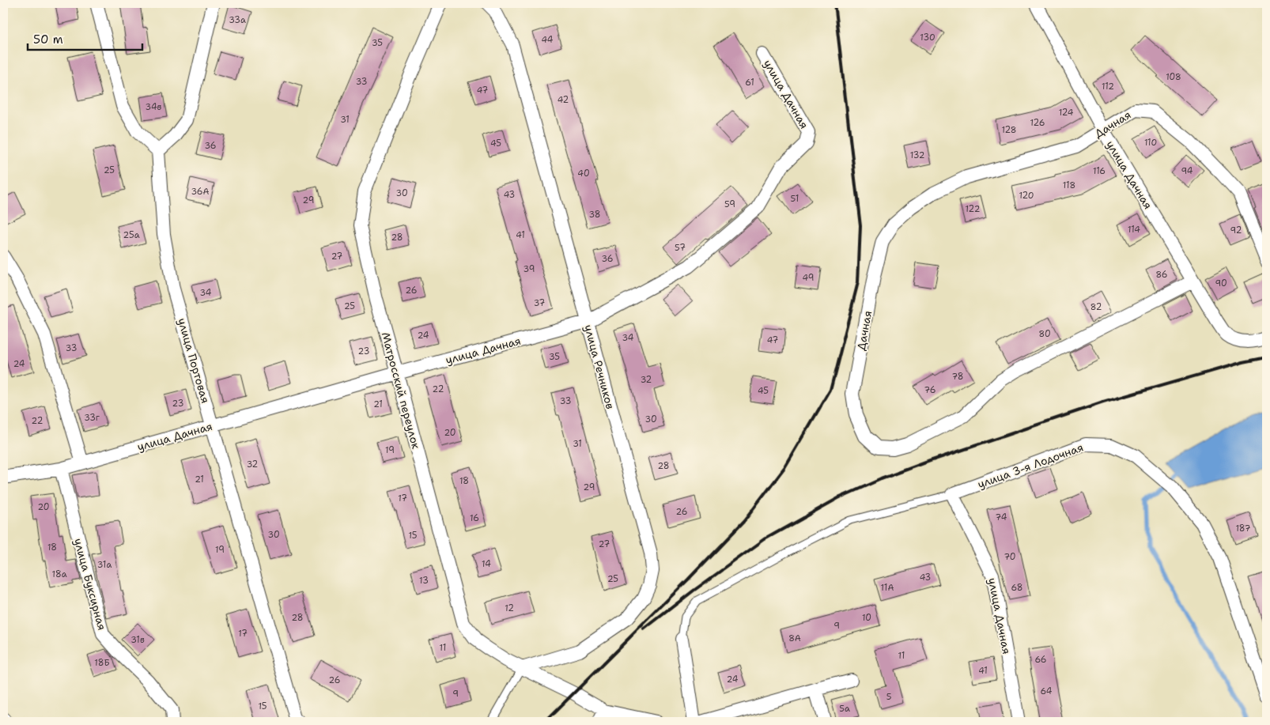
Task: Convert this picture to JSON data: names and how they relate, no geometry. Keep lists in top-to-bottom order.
{
  "streets": {
    "street": [
      "улица Дачная",
      "Дачная",
      "улица Портовая",
      "улица Речников",
      "Матросский переулок",
      "улица 3-я Лодочная",
      "улица Буксирная"
    ]
  },
  "crossings": [
    ["улица Дачная", "Дачная"],
    ["улица Дачная", "улица Портовая"],
    ["улица Дачная", "улица Речников"],
    ["улица Дачная", "Матросский переулок"],
    ["улица Дачная", "улица 3-я Лодочная"],
    ["улица Дачная", "улица Буксирная"],
    ["улица Речников", "Матросский переулок"]
  ],
  "house_numbers": [
    "33а",
    "130",
    "44",
    "35",
    "108",
    "33",
    "61",
    "112",
    "47",
    "42",
    "34в",
    "124",
    "31",
    "126",
    "128",
    "110",
    "45",
    "36",
    "132",
    "25",
    "116",
    "94",
    "40",
    "118",
    "36А",
    "30",
    "43",
    "120",
    "51",
    "29",
    "59",
    "122",
    "38",
    "114",
    "92",
    "25а",
    "41",
    "28",
    "57",
    "27",
    "36",
    "39",
    "86",
    "49",
    "90",
    "26",
    "34",
    "37",
    "25",
    "82",
    "80",
    "24",
    "34",
    "47",
    "33",
    "23",
    "35",
    "24",
    "78",
    "32",
    "22",
    "76",
    "45",
    "33",
    "23",
    "21",
    "33г",
    "30",
    "22",
    "20",
    "31",
    "19",
    "32",
    "28",
    "21",
    "18",
    "29",
    "17",
    "20",
    "26",
    "74",
    "16",
    "187",
    "30",
    "15",
    "27",
    "18",
    "19",
    "70",
    "14",
    "31а",
    "18а",
    "43",
    "25",
    "13",
    "11А",
    "68",
    "12",
    "28",
    "10",
    "9",
    "17",
    "8А",
    "31в",
    "11",
    "11",
    "66",
    "18Б",
    "41",
    "24",
    "26",
    "64",
    "9",
    "5",
    "15",
    "5а"
  ],
  "scale_bar": "50 m"
}
